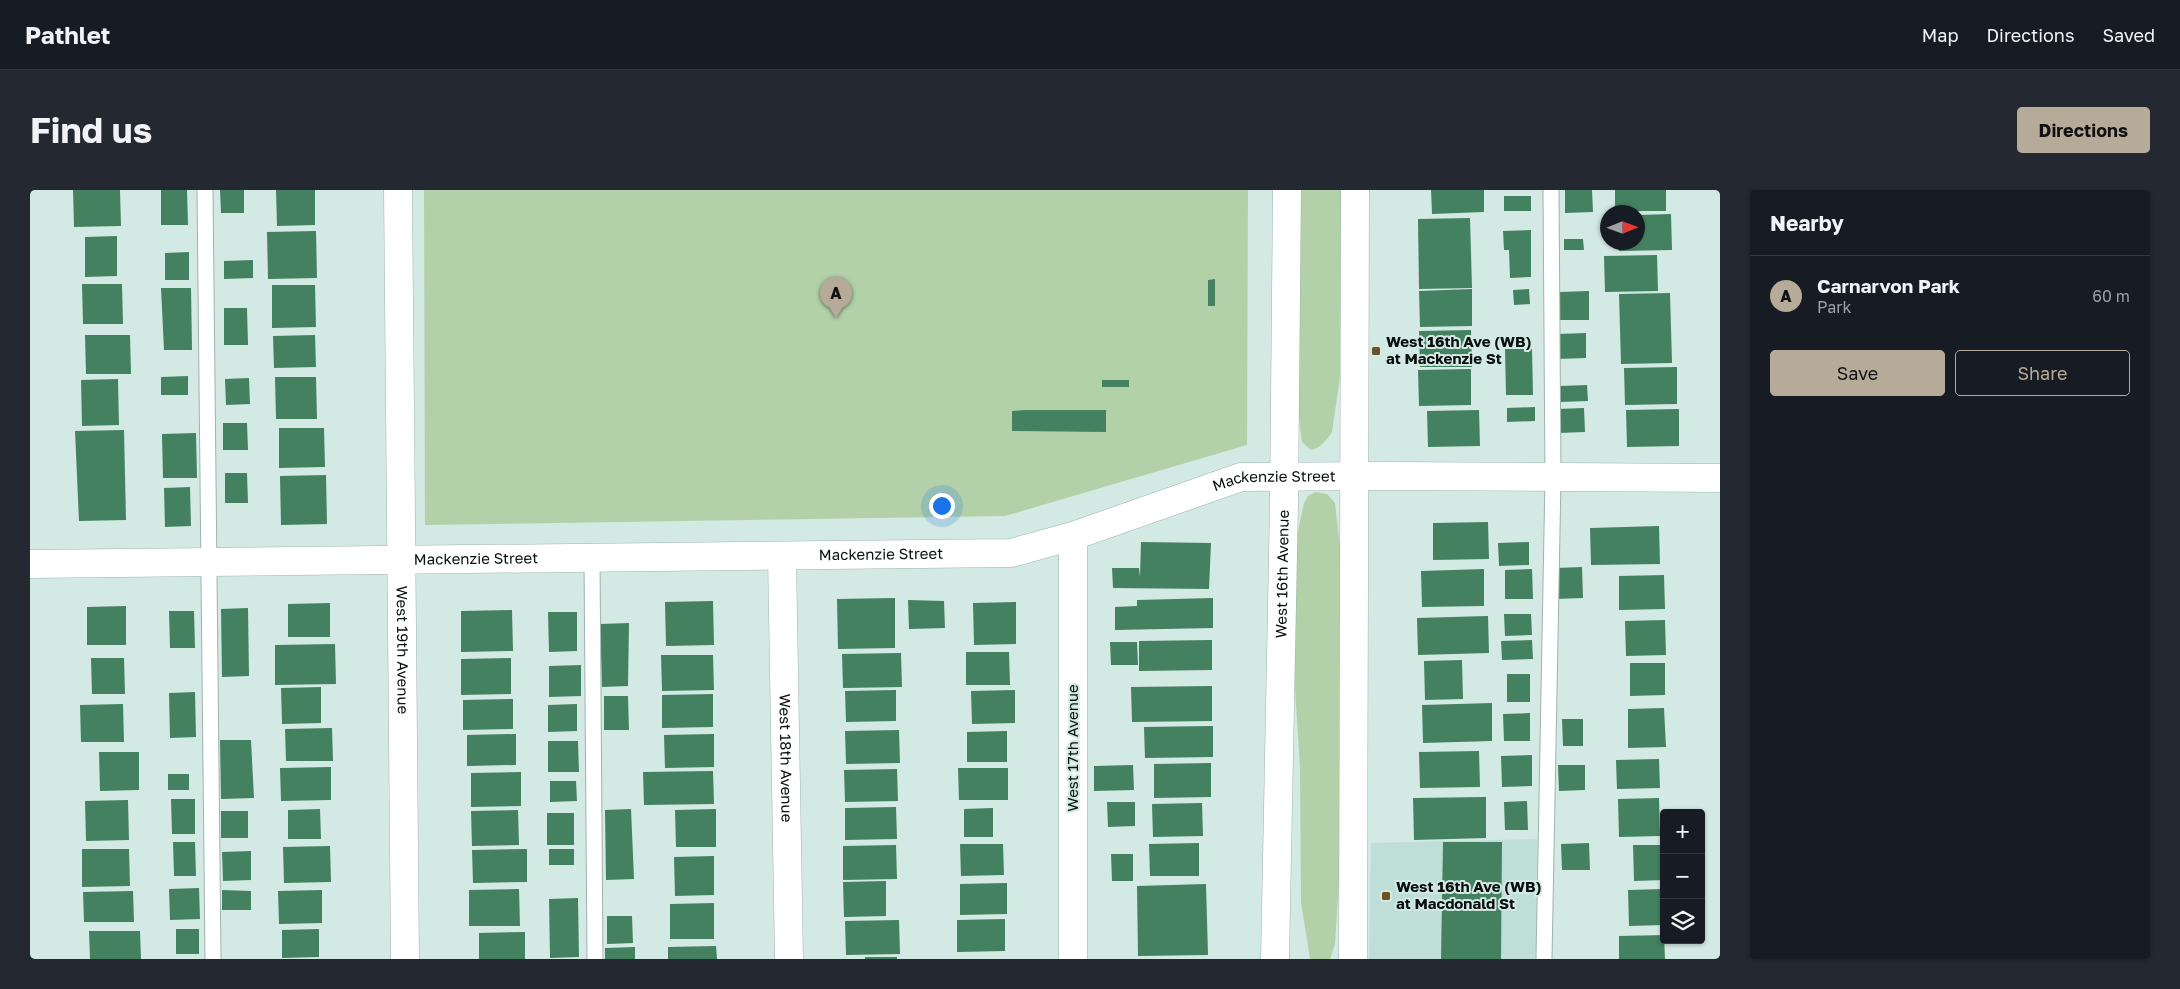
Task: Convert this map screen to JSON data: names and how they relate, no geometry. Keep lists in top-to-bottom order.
{
  "streets": {
    "street": [
      "Mackenzie Street",
      "West 16th Avenue",
      "West 19th Avenue",
      "West 17th Avenue",
      "West 18th Avenue"
    ]
  },
  "crossings": [
    ["Mackenzie Street", "West 16th Avenue"],
    ["Mackenzie Street", "West 19th Avenue"],
    ["Mackenzie Street", "West 17th Avenue"],
    ["Mackenzie Street", "West 18th Avenue"]
  ],
  "places": {
    "transit": ["West 16th Ave (WB) at Mackenzie St", "West 16th Ave (WB) at Macdonald St"]
  },
  "north": "right",
  "page": {
    "header": "Pathlet",
    "nav": ["Map", "Directions", "Saved"],
    "buttons": [
      "Directions",
      ["Save", "Share"]
    ],
    "title": "Find us",
    "heading": "Nearby",
    "list": [
      {
        "mark": "A",
        "name": "Carnarvon Park",
        "note": "Park",
        "value": "60 m"
      }
    ],
    "pins": "A",
    "map_buttons": ["+", "−"]
  }
}
